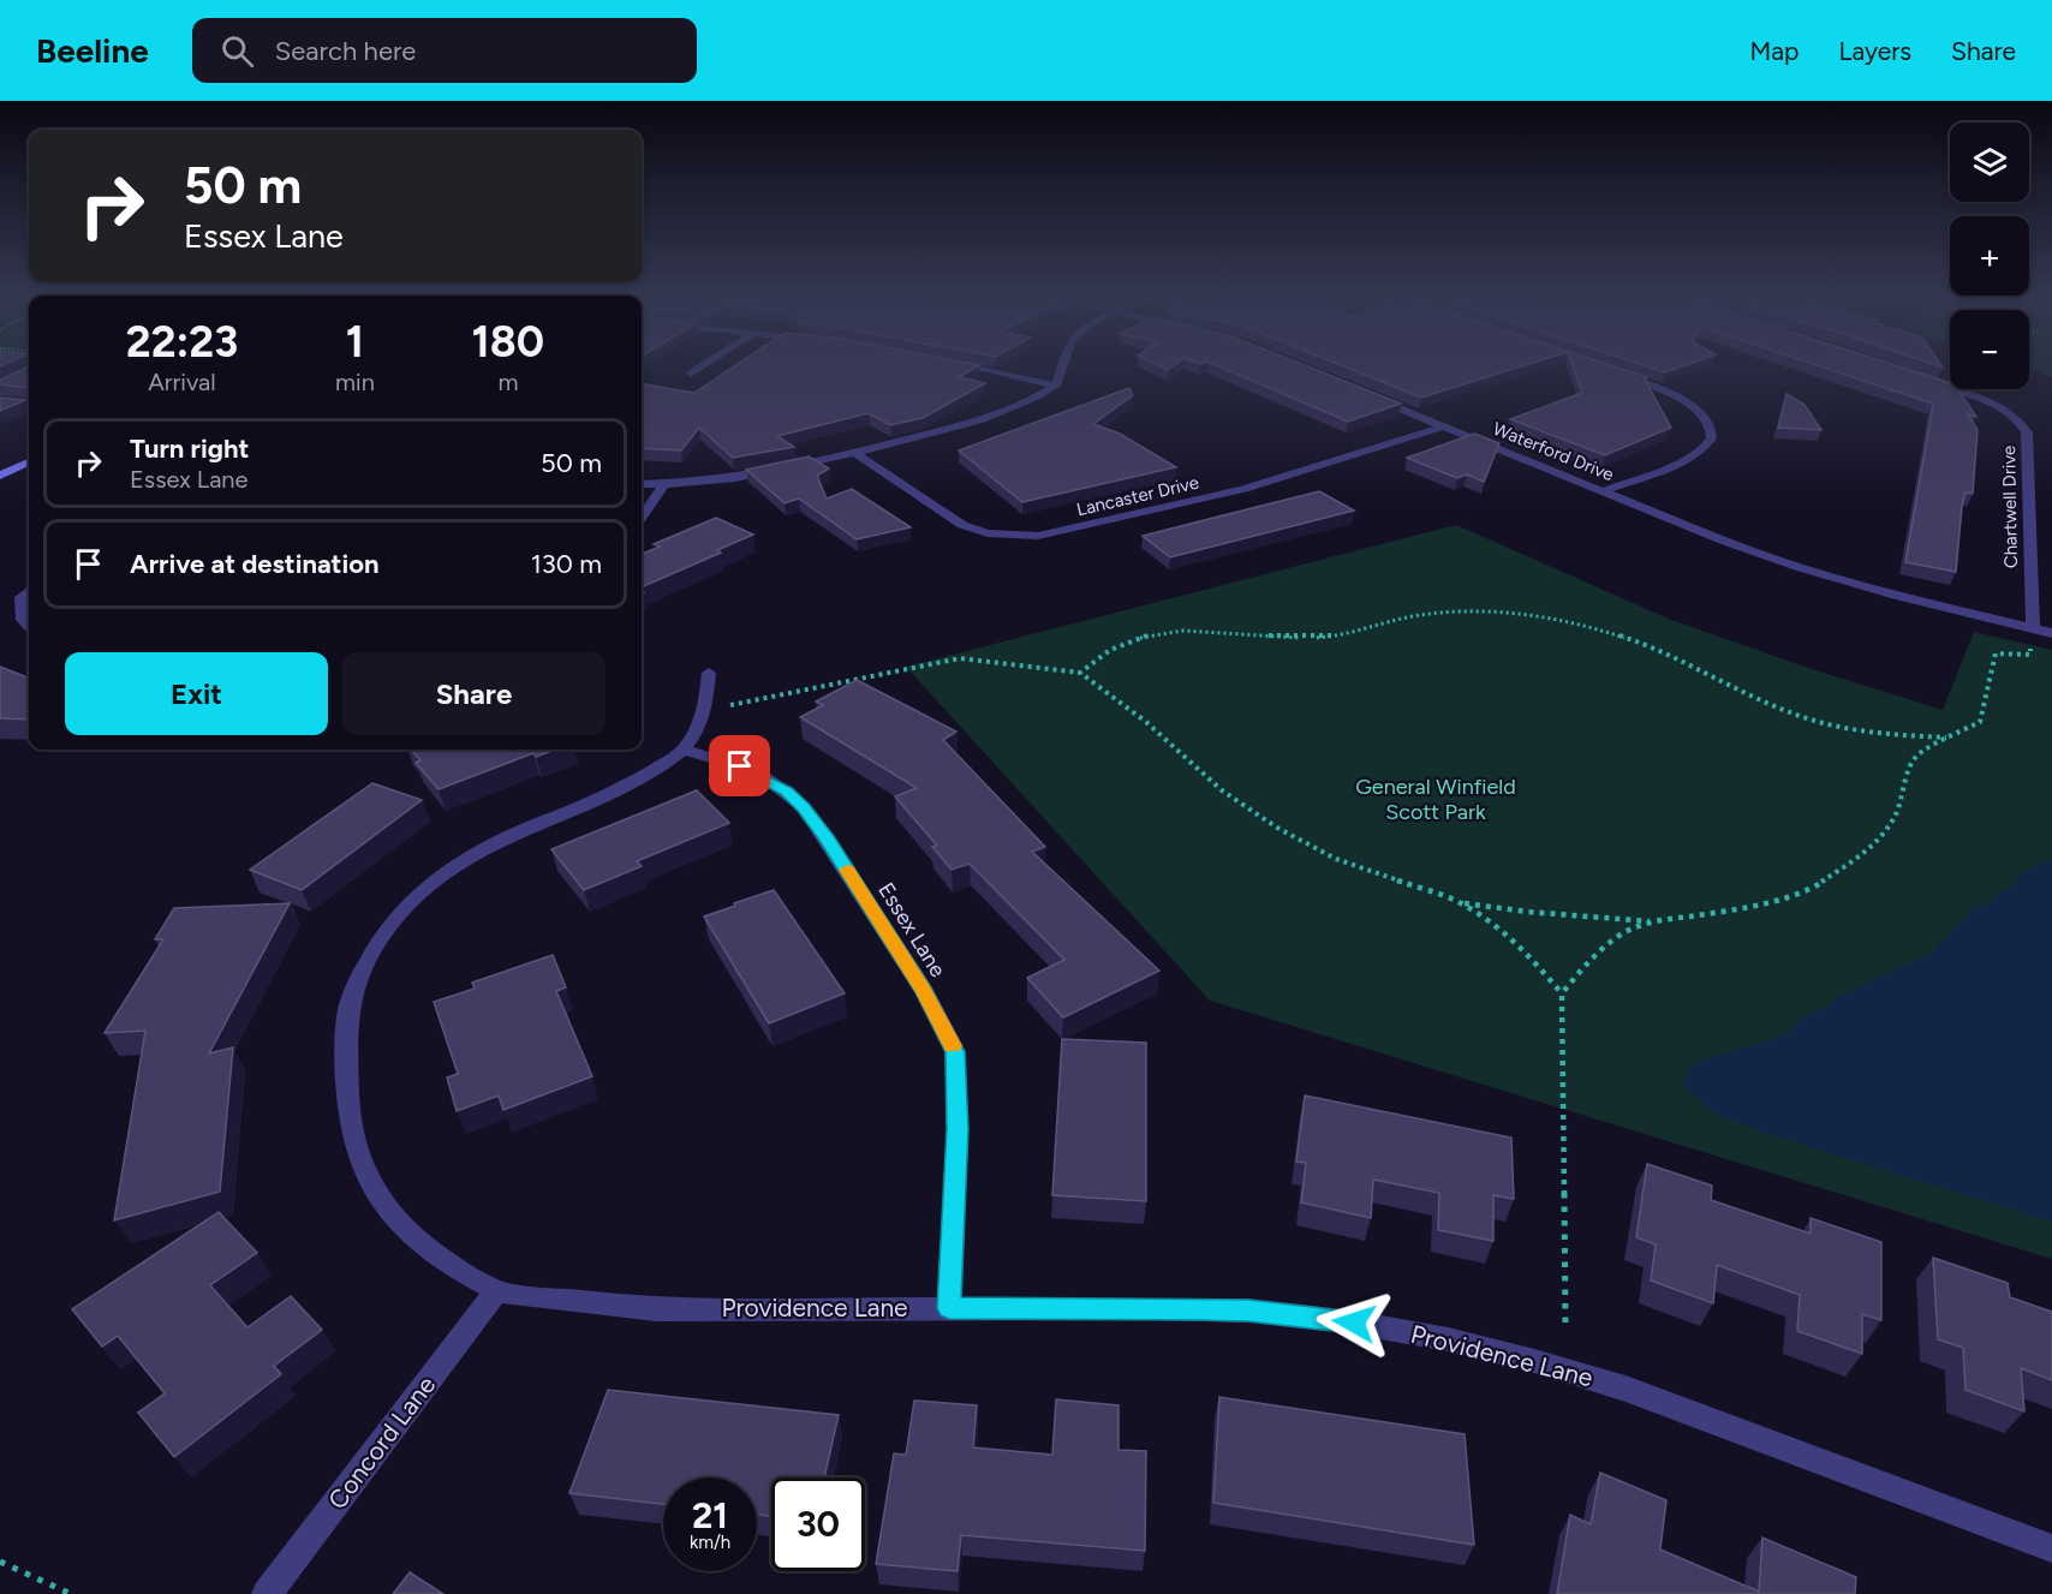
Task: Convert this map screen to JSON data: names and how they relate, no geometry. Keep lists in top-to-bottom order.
{
  "streets": {
    "street": [
      "Waterford Drive",
      "Lancaster Drive",
      "Chartwell Drive",
      "Essex Lane",
      "Providence Lane",
      "Concord Lane"
    ]
  },
  "crossings": [
    ["Waterford Drive", "Lancaster Drive"],
    ["Waterford Drive", "Chartwell Drive"],
    ["Essex Lane", "Providence Lane"],
    ["Providence Lane", "Concord Lane"]
  ],
  "parks": ["General Winfield Scott Park"],
  "page": {
    "header": "Beeline",
    "search": "Search here",
    "nav": ["Map", "Layers", "Share"],
    "map_buttons": ["+", "−"],
    "turn": ["50 m", "Essex Lane"],
    "eta": [
      "22:23",
      "Arrival",
      "1",
      "min",
      "180",
      "m"
    ],
    "list": [
      {
        "name": "Turn right",
        "note": "Essex Lane",
        "value": "50 m"
      },
      {
        "name": "Arrive at destination",
        "value": "130 m"
      }
    ],
    "buttons": ["Exit", "Share"],
    "speed": "21 km/h",
    "limit": "30"
  }
}
